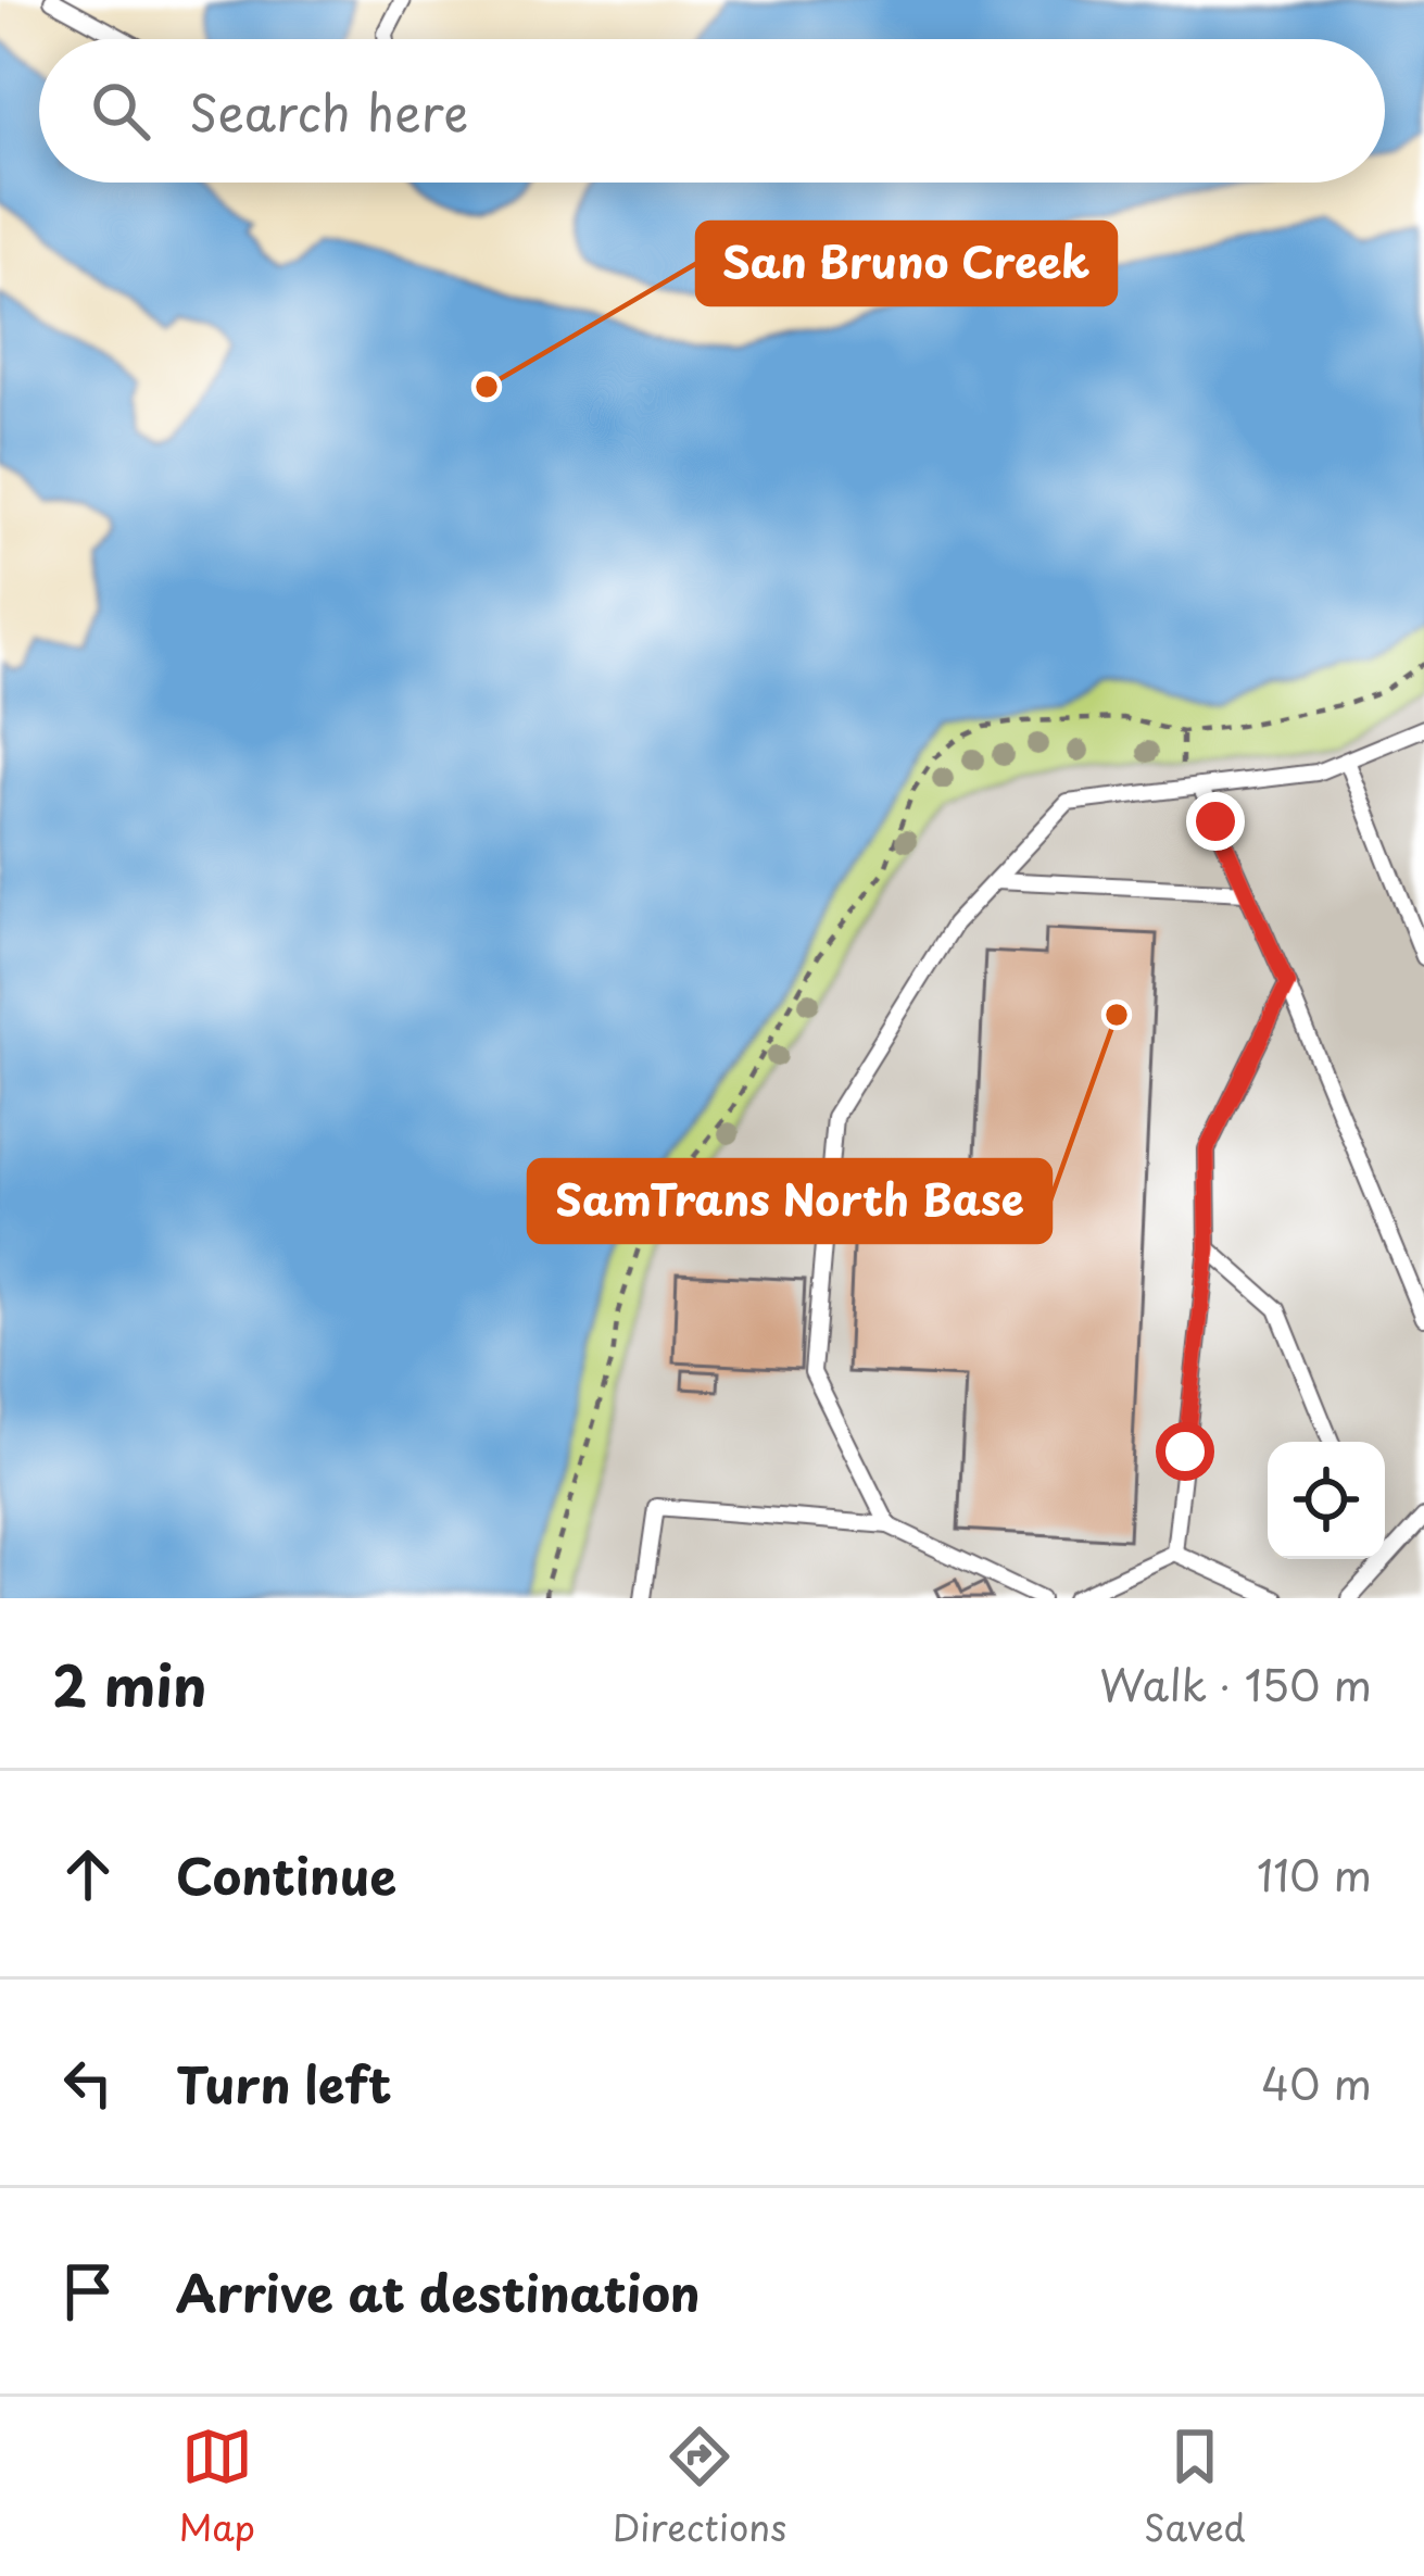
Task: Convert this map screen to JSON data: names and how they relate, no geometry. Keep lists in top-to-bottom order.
{
  "places": ["San Bruno Creek", "SamTrans North Base"],
  "page": {
    "search": "Search here",
    "heading": ["2 min", "Walk · 150 m"],
    "list": [
      ["Continue", "110 m"],
      ["Turn left", "40 m"],
      "Arrive at destination"
    ],
    "nav": ["Map", "Directions", "Saved"]
  }
}
